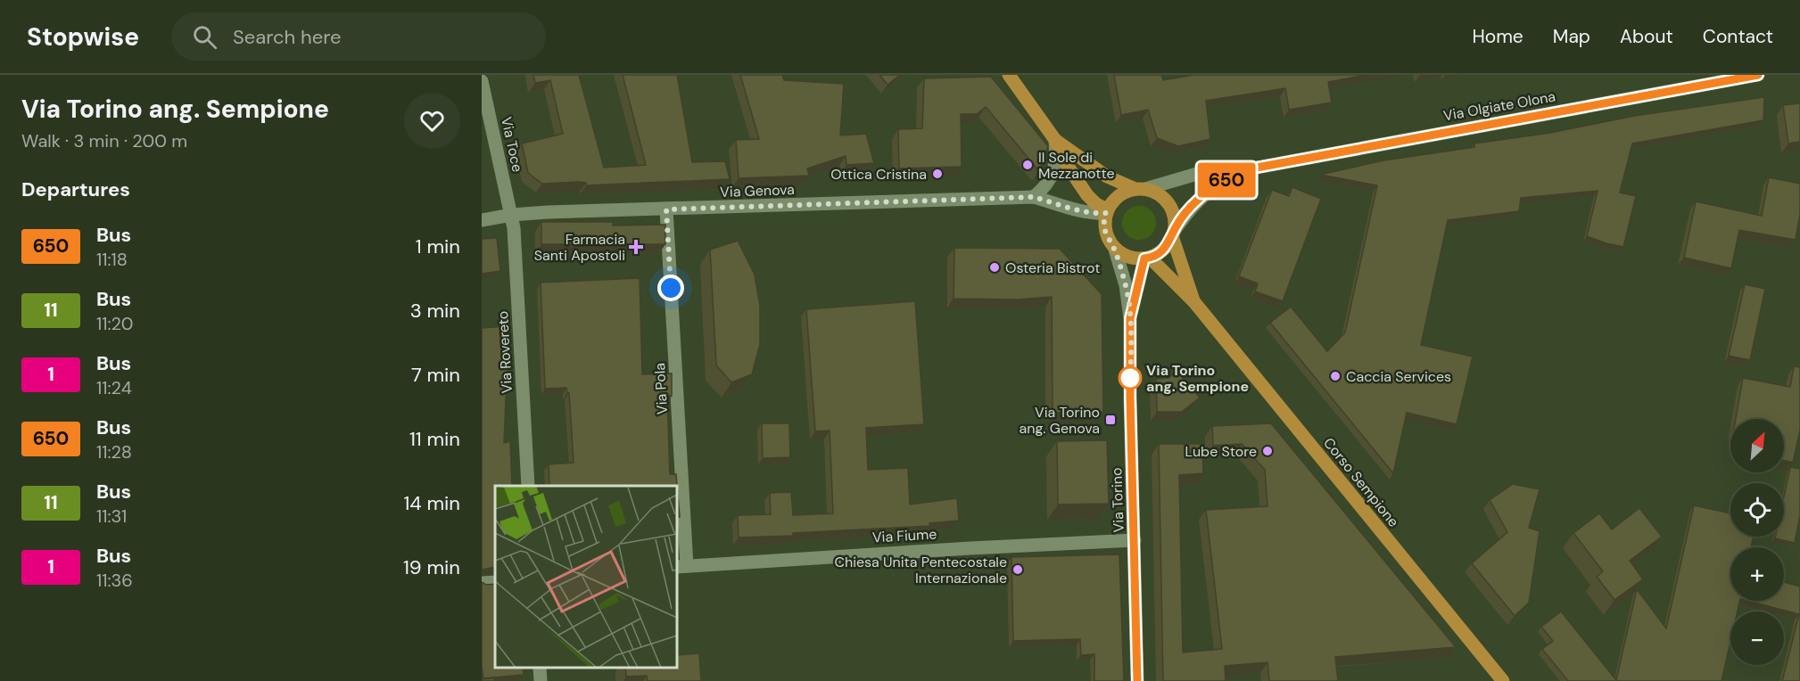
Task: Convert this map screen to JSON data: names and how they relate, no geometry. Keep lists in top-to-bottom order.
{
  "streets": {
    "main road": ["Corso Sempione"],
    "street": [
      "Via Olgiate Olona",
      "Via Toce",
      "Via Genova",
      "Via Rovereto",
      "Via Pola",
      "Via Torino",
      "Via Fiume"
    ]
  },
  "crossings": [
    ["Via Olgiate Olona", "Via Genova"],
    ["Via Olgiate Olona", "Corso Sempione"],
    ["Via Olgiate Olona", "Via Torino"],
    ["Via Toce", "Via Genova"],
    ["Via Toce", "Via Rovereto"],
    ["Via Genova", "Via Rovereto"],
    ["Via Genova", "Via Pola"],
    ["Via Genova", "Corso Sempione"],
    ["Via Genova", "Via Torino"],
    ["Via Pola", "Via Fiume"],
    ["Corso Sempione", "Via Torino"],
    ["Via Torino", "Via Fiume"]
  ],
  "places": {
    "other": [
      "Il Sole di Mezzanotte",
      "Ottica Cristina",
      "Osteria Bistrot",
      "Caccia Services",
      "Via Torino ang. Sempione",
      "Lube Store",
      "Chiesa Unita Pentecostale Internazionale"
    ],
    "health": ["Farmacia Santi Apostoli"],
    "transit": ["Via Torino ang. Genova"]
  },
  "lines": ["bus line 650"],
  "north": "top right",
  "page": {
    "header": "Stopwise",
    "search": "Search here",
    "nav": [
      "Home",
      "Map",
      "About",
      "Contact"
    ],
    "heading": [
      ["Via Torino ang. Sempione", "Walk · 3 min · 200 m"],
      "Departures"
    ],
    "on_map": "650",
    "list": [
      {
        "mark": "650",
        "name": "Bus",
        "note": "11:18",
        "value": "1 min"
      },
      {
        "mark": "11",
        "name": "Bus",
        "note": "11:20",
        "value": "3 min"
      },
      {
        "mark": "1",
        "name": "Bus",
        "note": "11:24",
        "value": "7 min"
      },
      {
        "mark": "650",
        "name": "Bus",
        "note": "11:28",
        "value": "11 min"
      },
      {
        "mark": "11",
        "name": "Bus",
        "note": "11:31",
        "value": "14 min"
      },
      {
        "mark": "1",
        "name": "Bus",
        "note": "11:36",
        "value": "19 min"
      }
    ],
    "map_buttons": ["+", "−"]
  }
}
